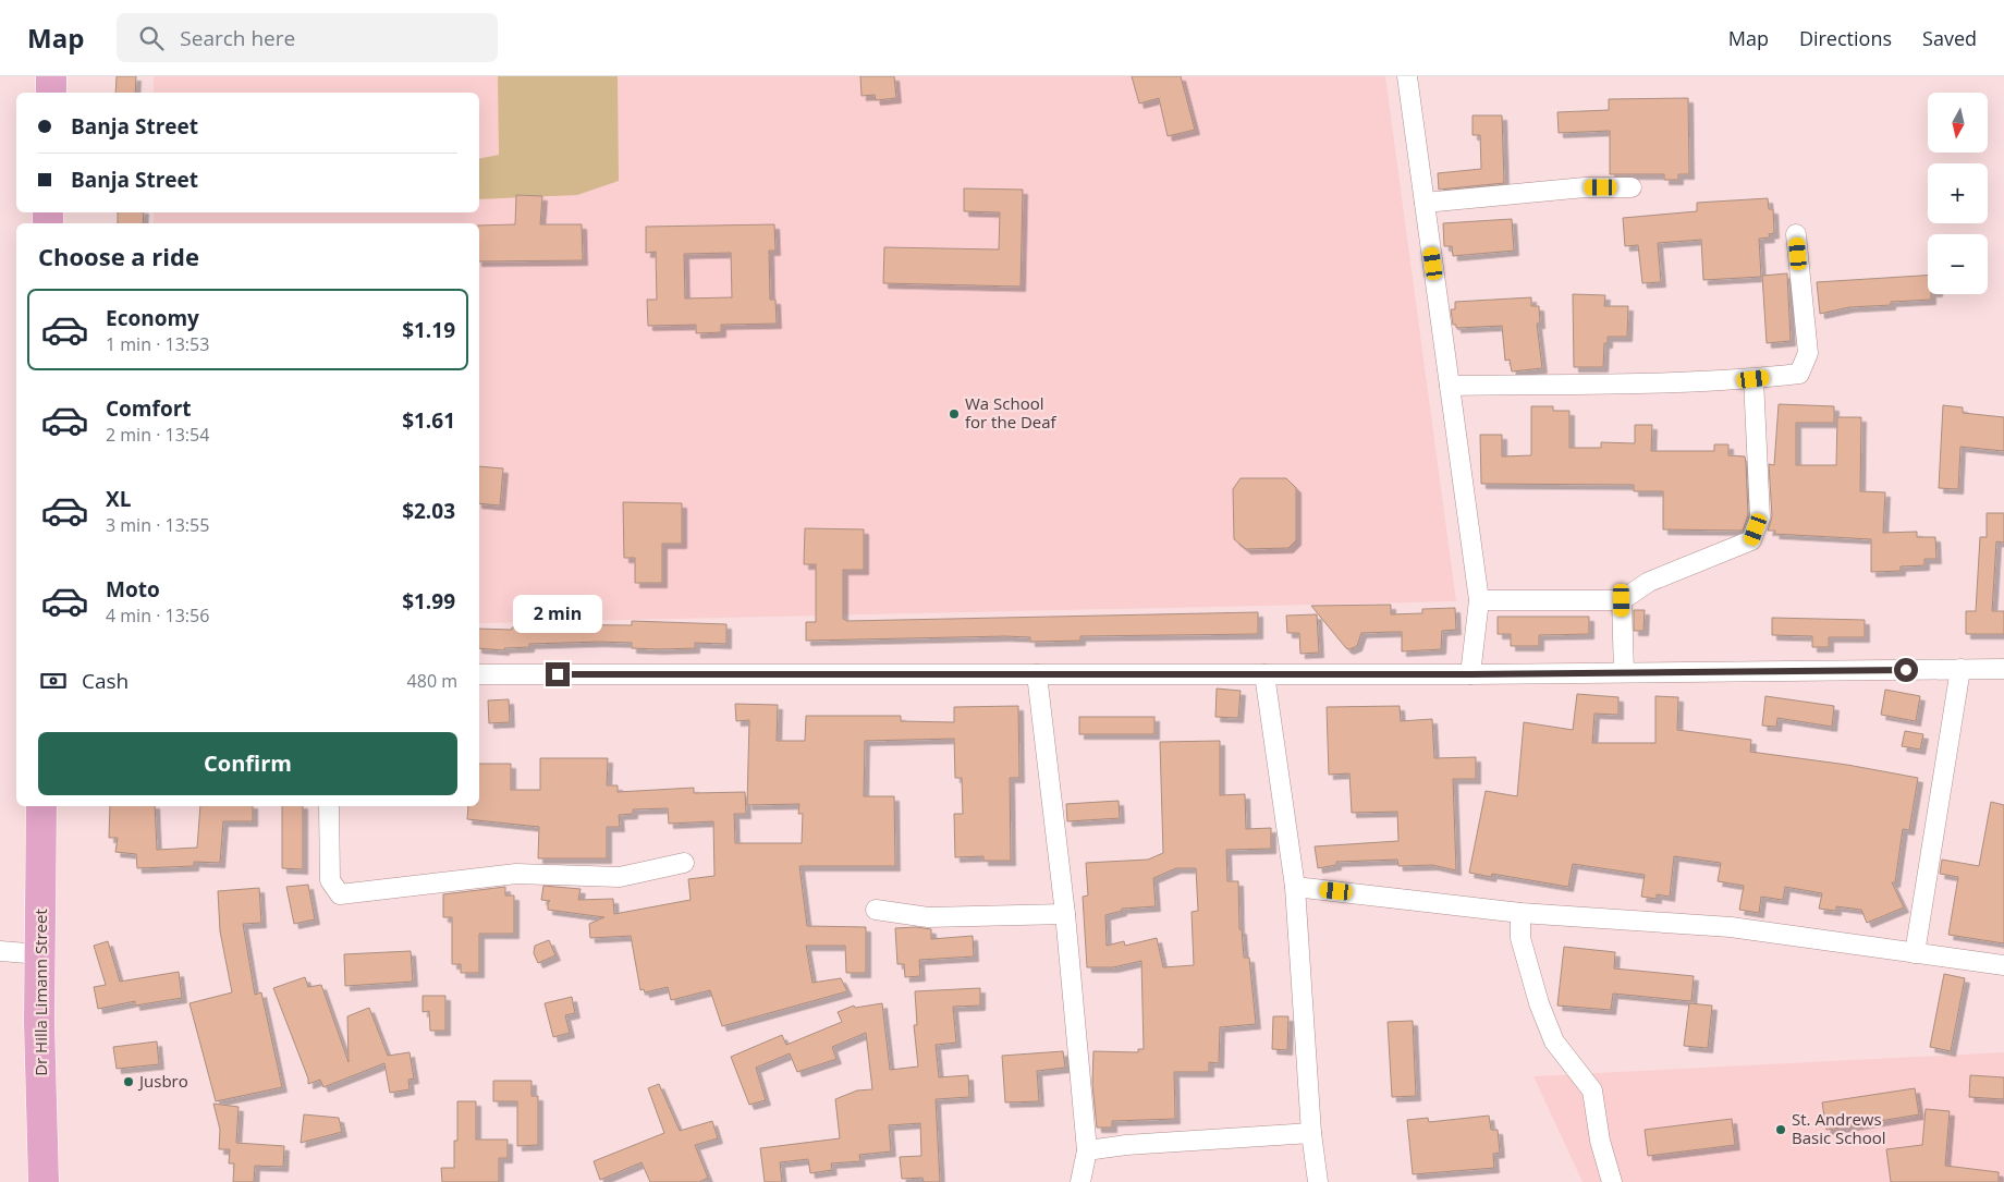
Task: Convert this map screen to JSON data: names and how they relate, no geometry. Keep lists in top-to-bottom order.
{
  "streets": {
    "highway": ["Dr Hilla Limann Street"]
  },
  "places": ["Wa School for the Deaf", "Jusbro", "St. Andrews Basic School"],
  "north": "bottom",
  "page": {
    "header": "Map",
    "search": "Search here",
    "nav": ["Map", "Directions", "Saved"],
    "map_buttons": ["+", "−"],
    "banner": ["Banja Street", "Banja Street"],
    "heading": "Choose a ride",
    "list": [
      {
        "name": "Economy",
        "note": "1 min · 13:53",
        "value": "$1.19"
      },
      {
        "name": "Comfort",
        "note": "2 min · 13:54",
        "value": "$1.61"
      },
      {
        "name": "XL",
        "note": "3 min · 13:55",
        "value": "$2.03"
      },
      {
        "name": "Moto",
        "note": "4 min · 13:56",
        "value": "$1.99"
      }
    ],
    "bubble": "2 min",
    "pay": ["Cash", "480 m"],
    "buttons": "Confirm"
  }
}
